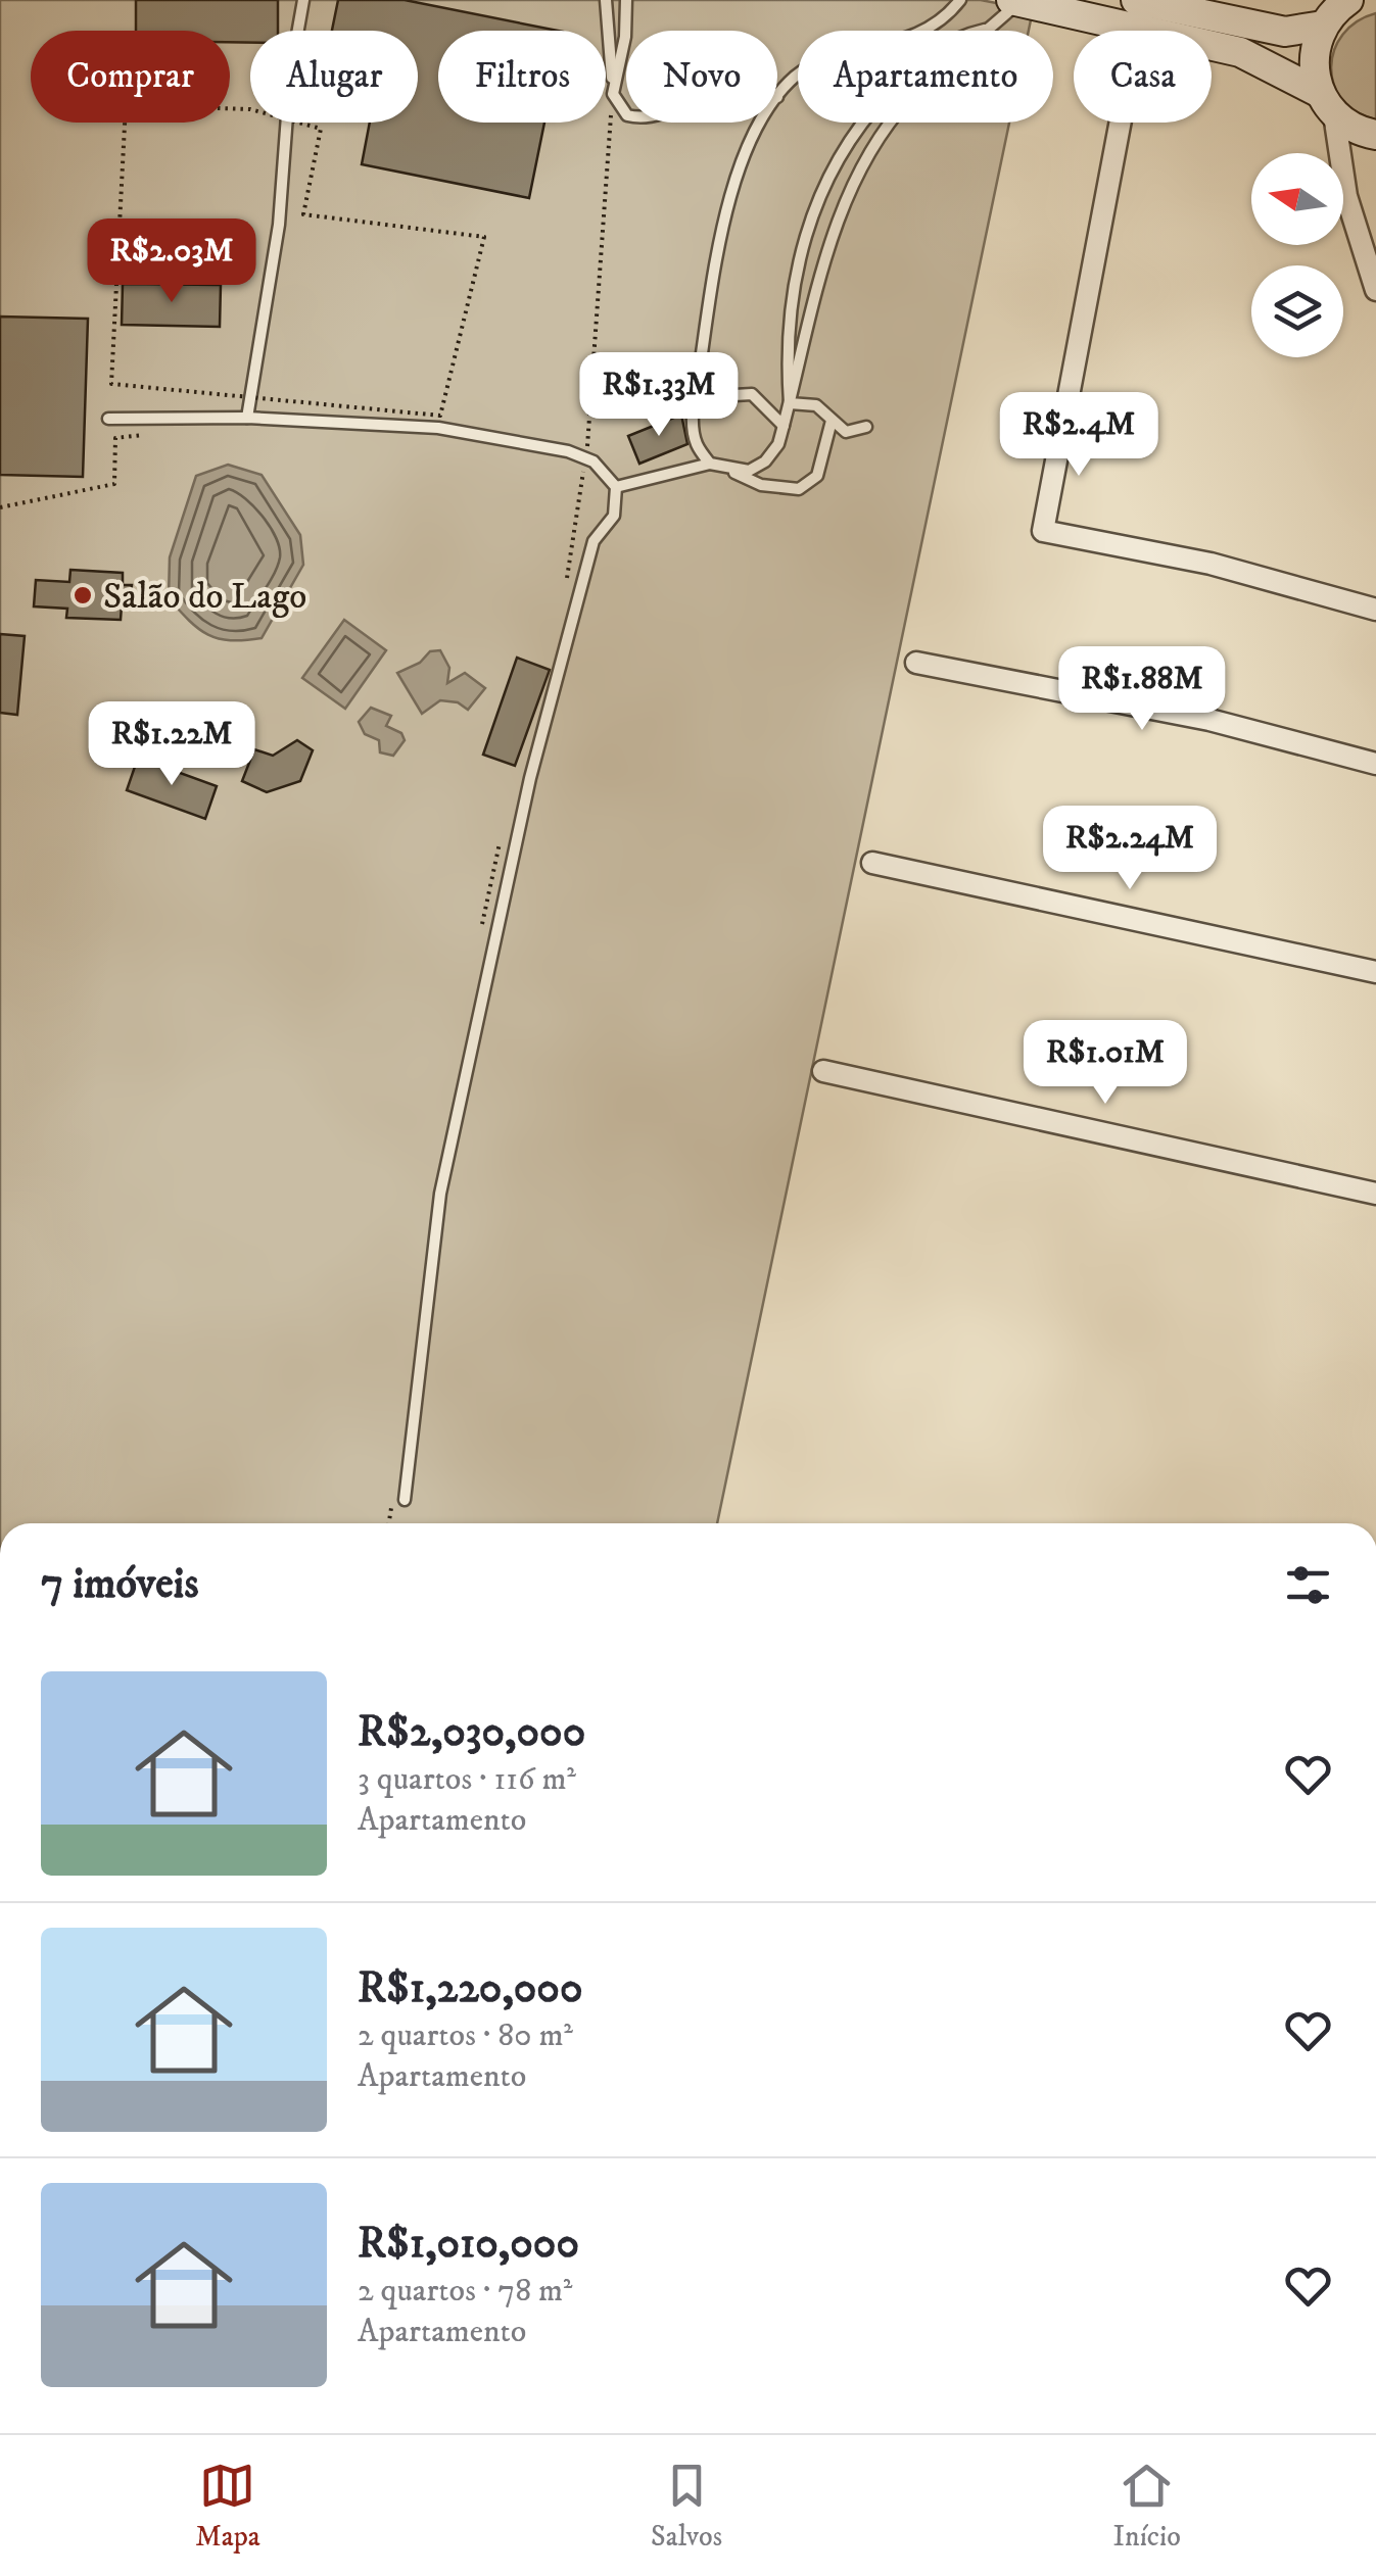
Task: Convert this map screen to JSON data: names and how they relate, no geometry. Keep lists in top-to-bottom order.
{
  "places": ["Salão do Lago"],
  "north": "left",
  "page": {
    "chip": [
      "Comprar",
      "Alugar",
      "Filtros",
      "Novo",
      "Apartamento",
      "Casa"
    ],
    "price": [
      "R$2.03M",
      "R$1.33M",
      "R$2.4M",
      "R$1.88M",
      "R$1.22M",
      "R$2.24M",
      "R$1.01M"
    ],
    "heading": "7 imóveis",
    "list": [
      {
        "name": "R$2,030,000",
        "note": "3 quartos · 116 m² · Apartamento"
      },
      {
        "name": "R$1,220,000",
        "note": "2 quartos · 80 m² · Apartamento"
      },
      {
        "name": "R$1,010,000",
        "note": "2 quartos · 78 m² · Apartamento"
      }
    ],
    "tabs": ["Mapa", "Salvos", "Início"]
  }
}
